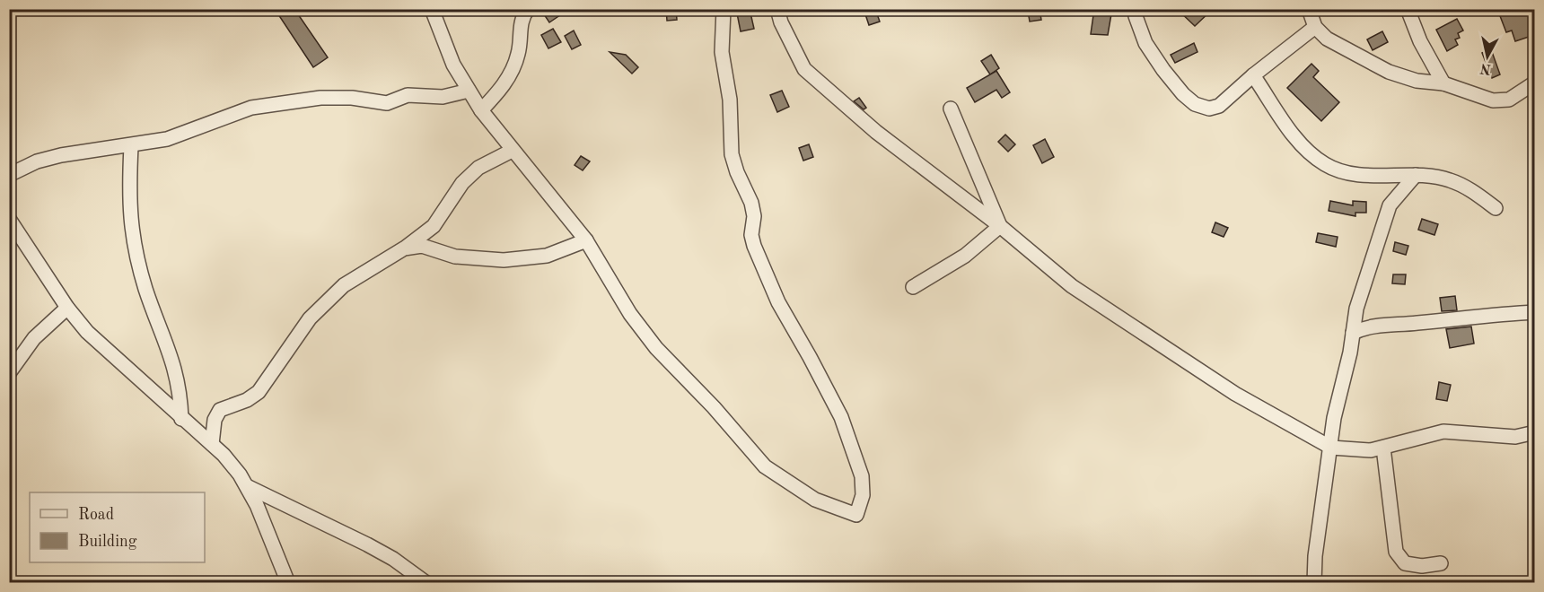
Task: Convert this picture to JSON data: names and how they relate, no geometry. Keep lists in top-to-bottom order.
{
  "legend": ["Road", "Building"],
  "north": "bottom"
}
